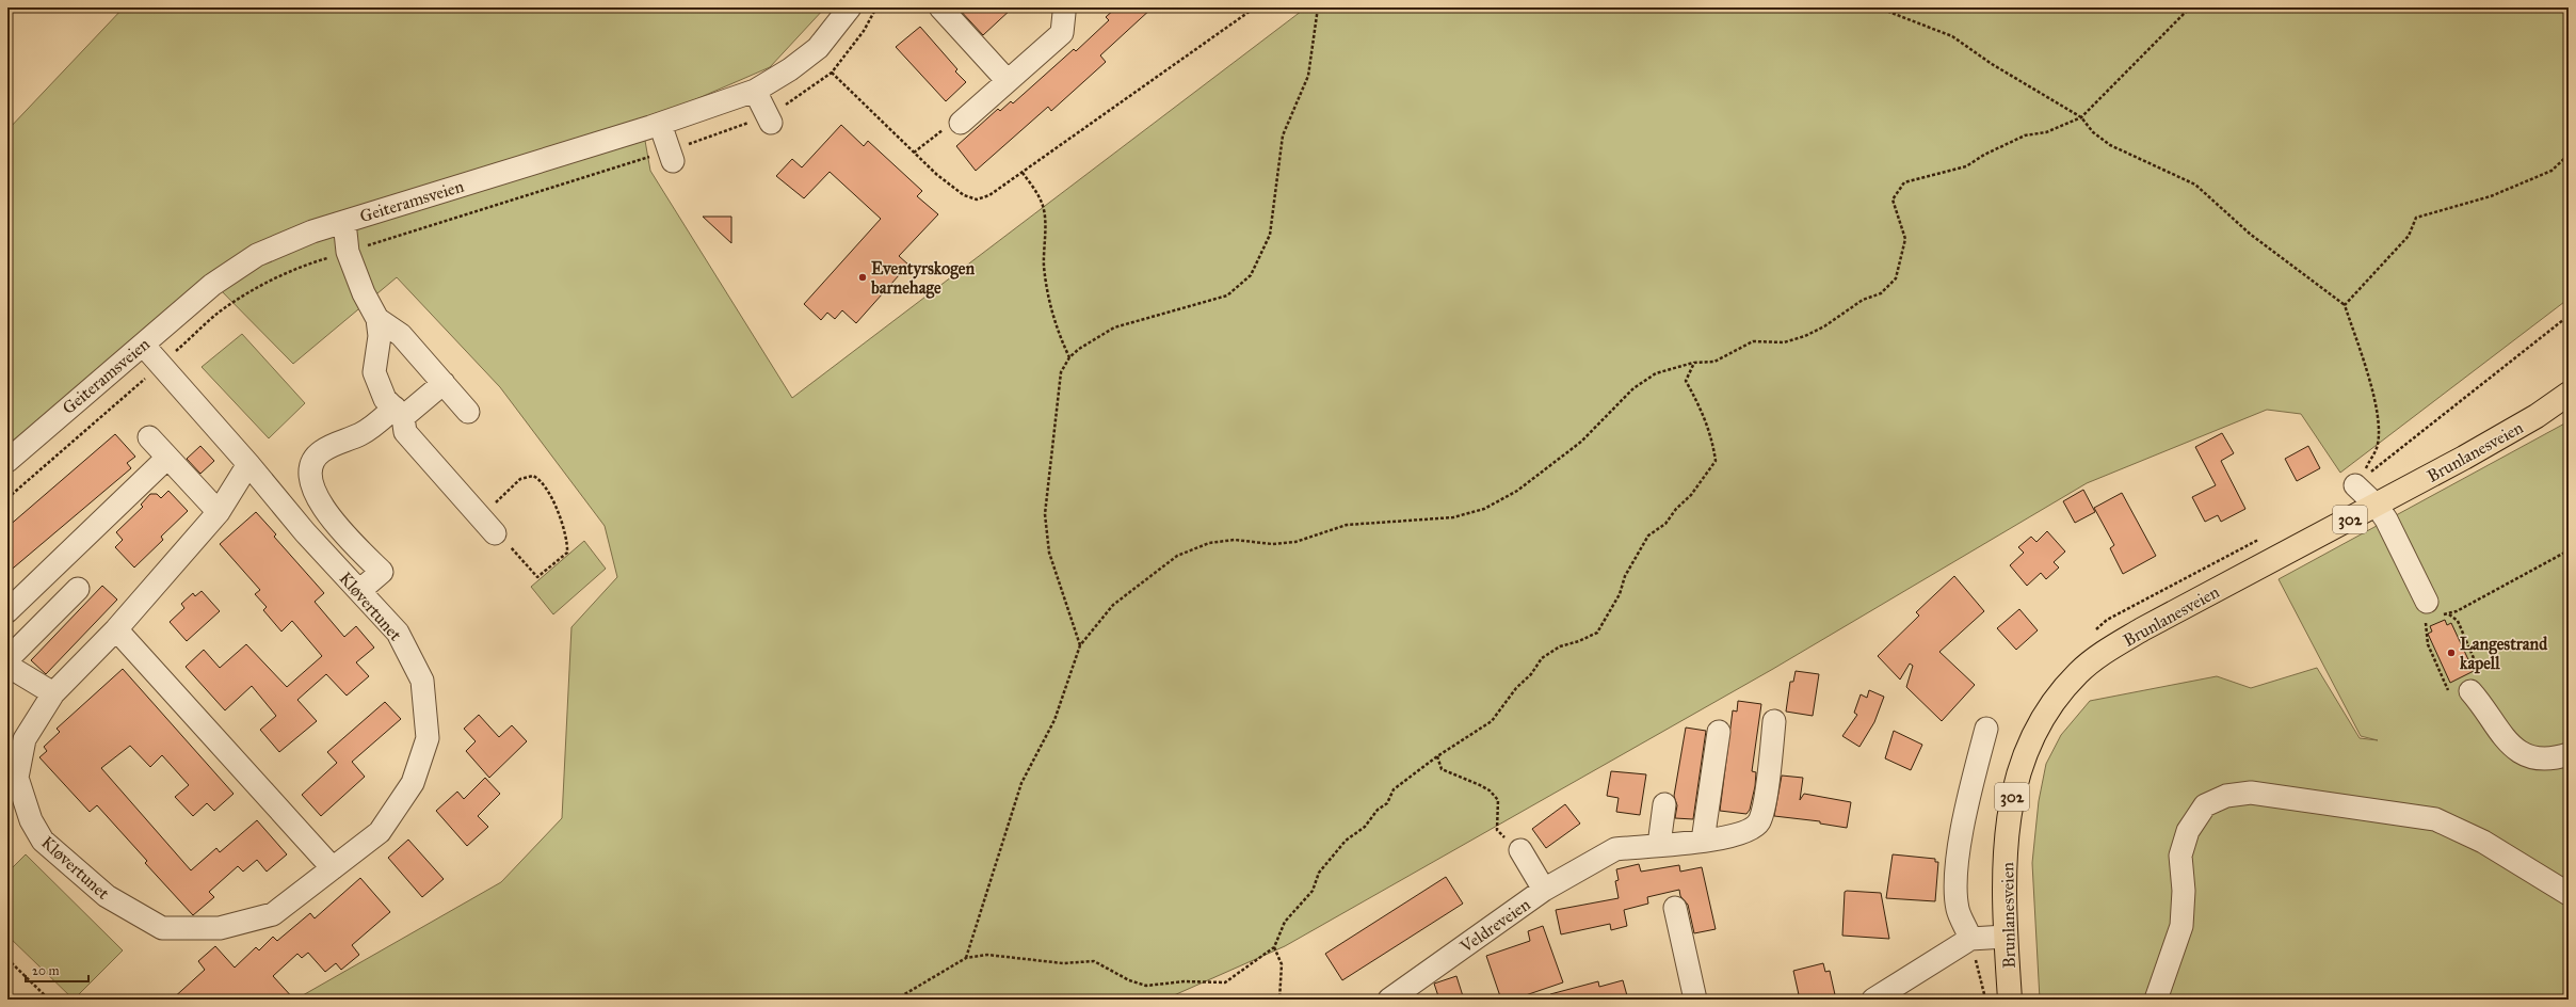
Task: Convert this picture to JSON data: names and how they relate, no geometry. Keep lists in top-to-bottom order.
{
  "streets": {
    "main road": ["Brunlanesveien", "302"],
    "street": ["Geiteramsveien", "Kløvertunet", "Veldreveien"]
  },
  "crossings": [
    ["Geiteramsveien", "Kløvertunet"]
  ],
  "places": ["Eventyrskogen barnehage", "Langestrand kapell"],
  "scale_bar": "20 m"
}
